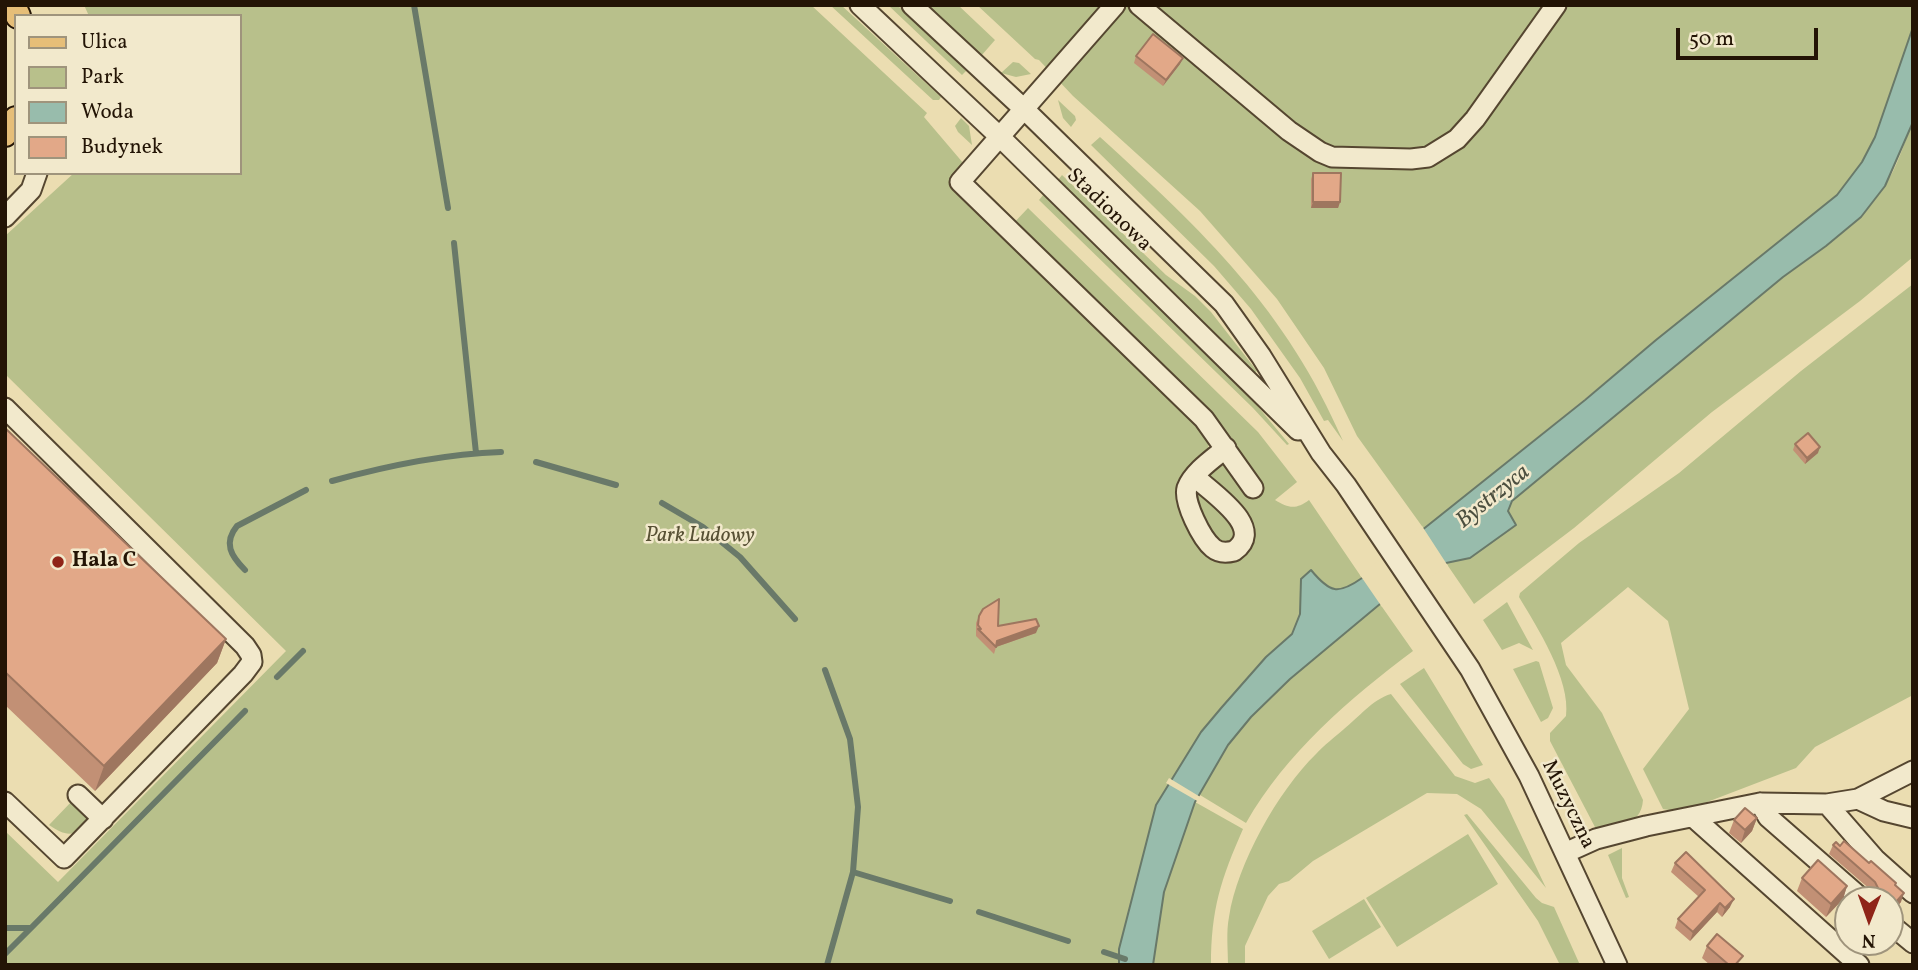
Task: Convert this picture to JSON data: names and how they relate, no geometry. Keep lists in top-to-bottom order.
{
  "streets": {
    "street": ["Stadionowa", "Muzyczna"]
  },
  "crossings": [
    ["Stadionowa", "Muzyczna"]
  ],
  "water": ["Bystrzyca"],
  "parks": ["Park Ludowy"],
  "places": ["Hala C"],
  "legend": [
    "Ulica",
    "Park",
    "Woda",
    "Budynek"
  ],
  "scale_bar": "50 m",
  "north": "bottom"
}
